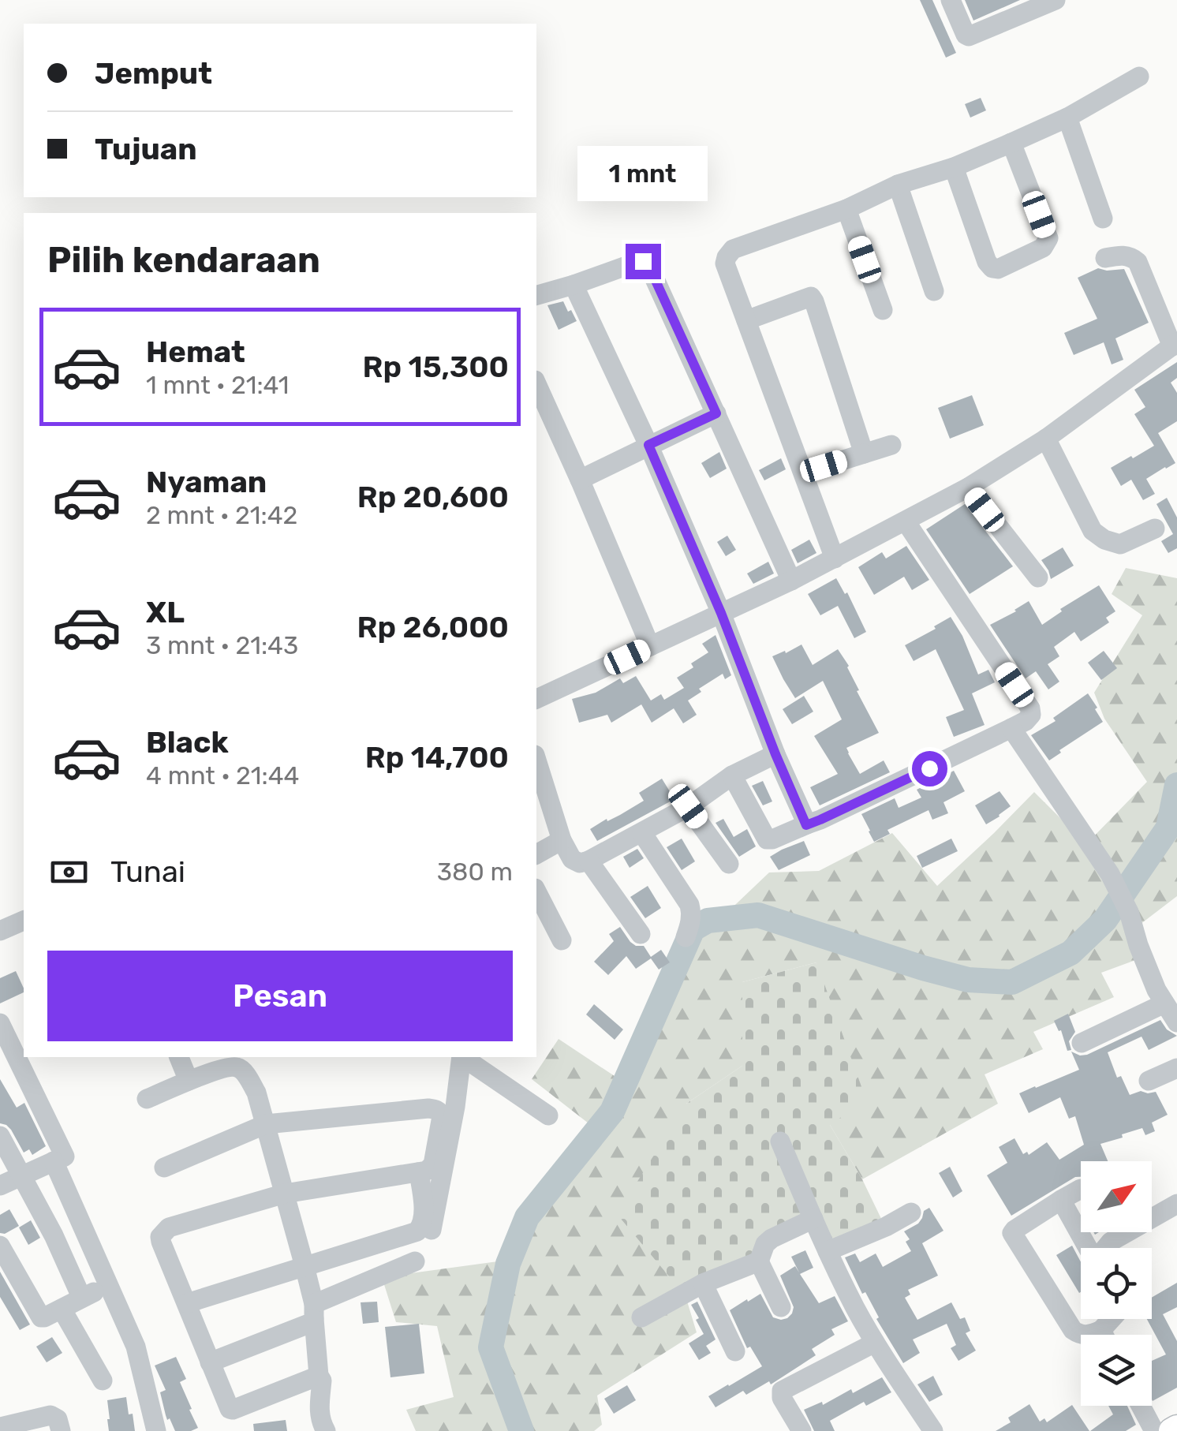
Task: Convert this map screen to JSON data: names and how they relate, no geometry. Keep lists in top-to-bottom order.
{
  "north": "top right",
  "page": {
    "banner": ["Jemput", "Tujuan"],
    "bubble": "1 mnt",
    "heading": "Pilih kendaraan",
    "list": [
      {
        "name": "Hemat",
        "note": "1 mnt · 21:41",
        "value": "Rp 15,300"
      },
      {
        "name": "Nyaman",
        "note": "2 mnt · 21:42",
        "value": "Rp 20,600"
      },
      {
        "name": "XL",
        "note": "3 mnt · 21:43",
        "value": "Rp 26,000"
      },
      {
        "name": "Black",
        "note": "4 mnt · 21:44",
        "value": "Rp 14,700"
      }
    ],
    "pay": ["Tunai", "380 m"],
    "buttons": "Pesan"
  }
}
